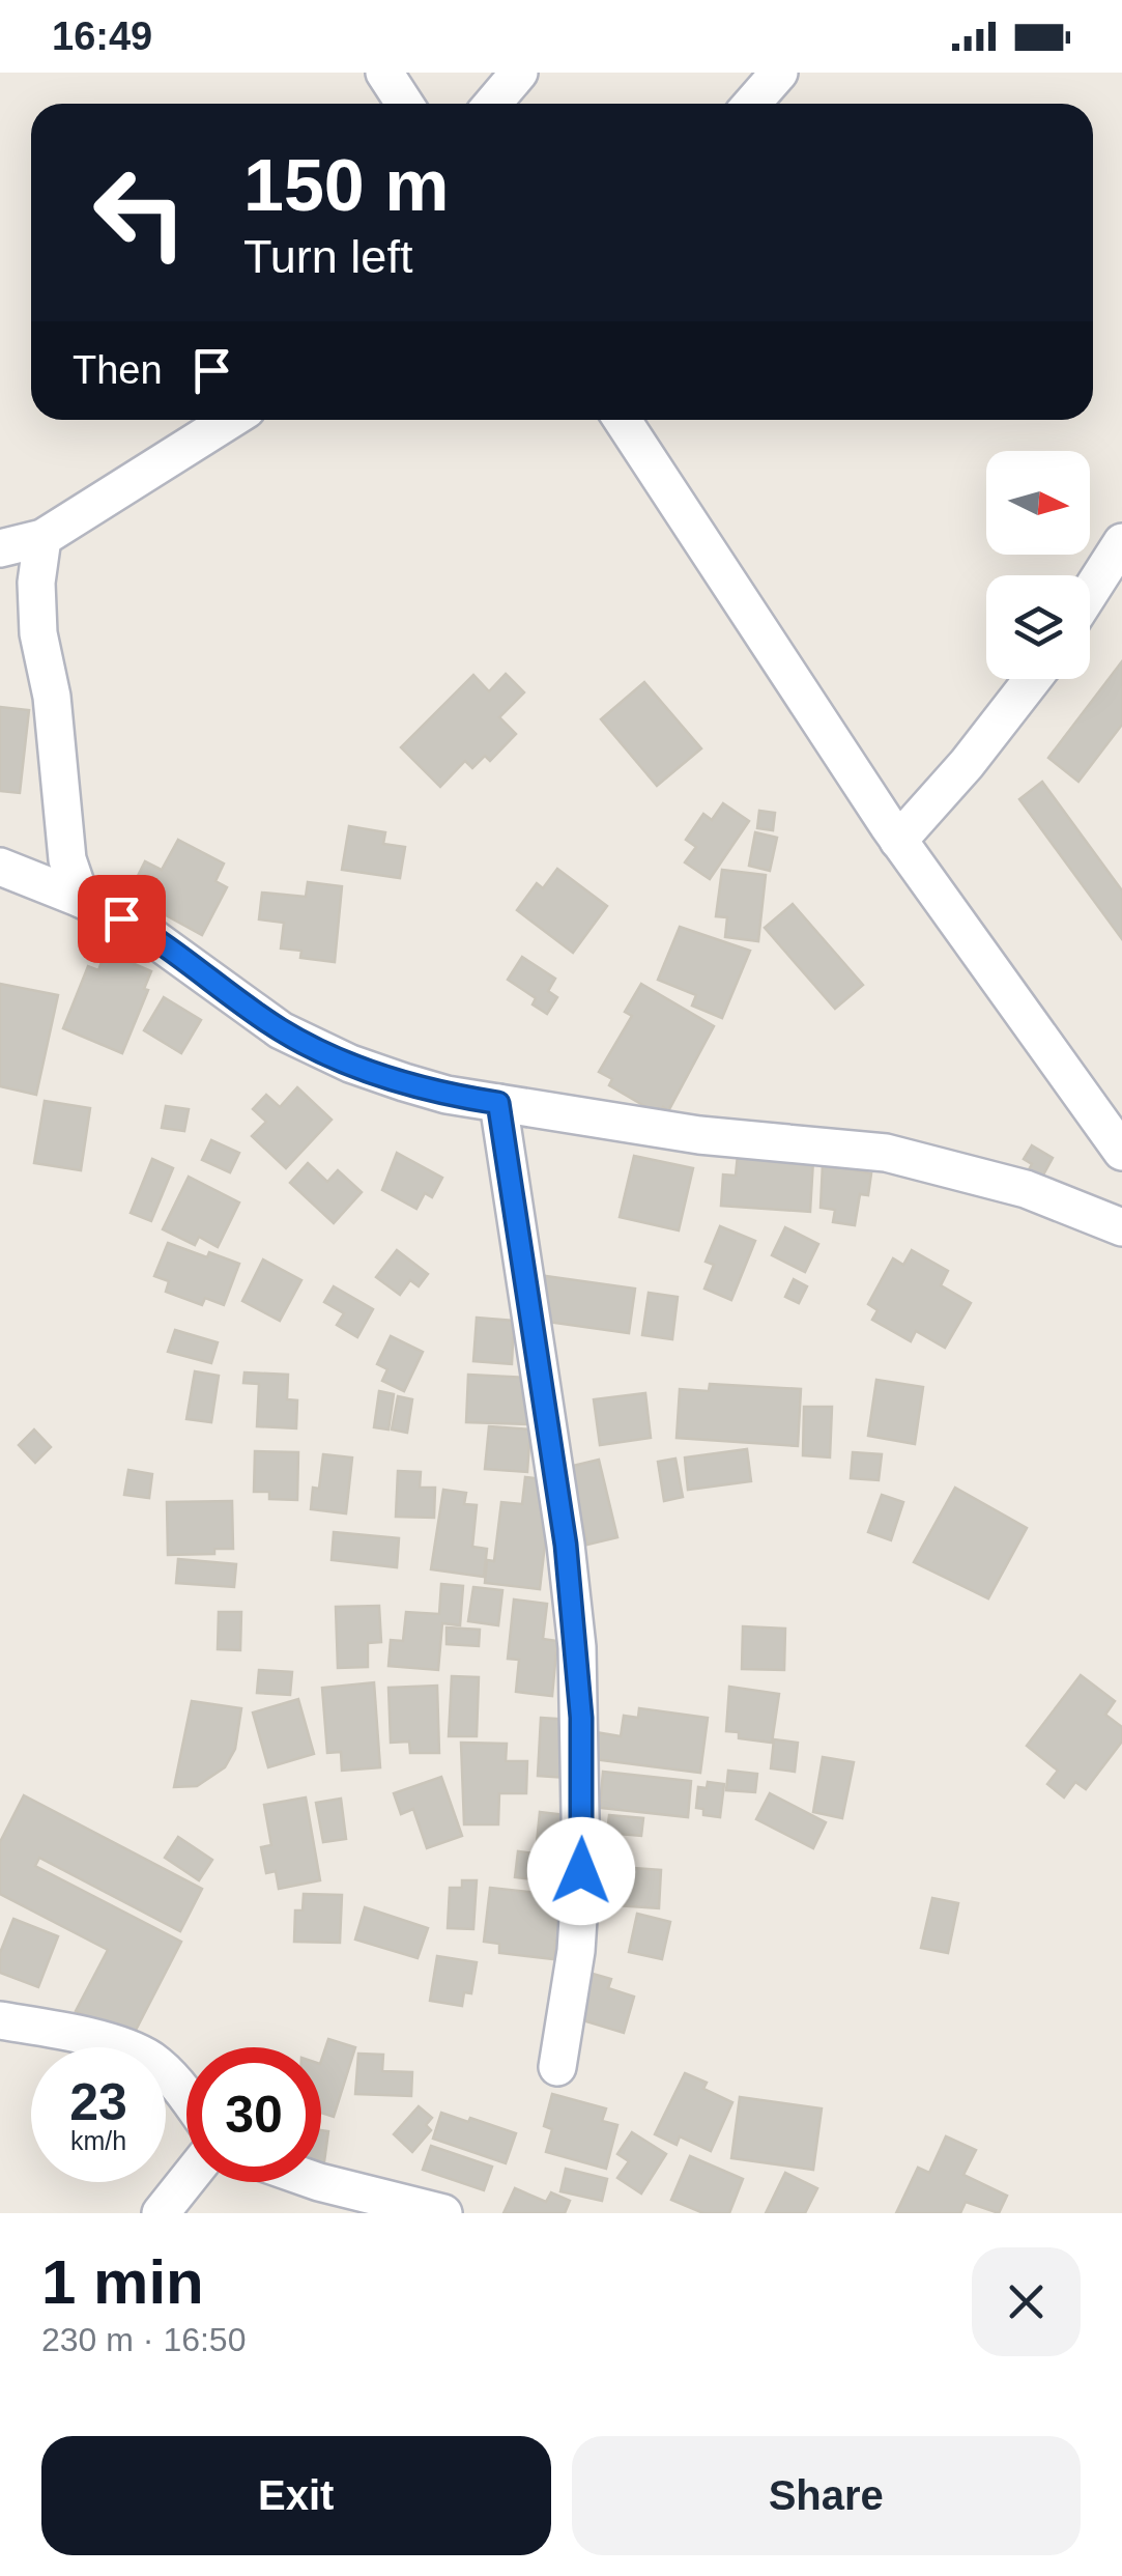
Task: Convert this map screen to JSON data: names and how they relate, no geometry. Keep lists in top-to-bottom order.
{
  "north": "right",
  "page": {
    "status": "16:49",
    "turn": ["150 m", "Turn left"],
    "then": "Then",
    "speed": "23 km/h",
    "limit": "30",
    "heading": ["1 min", "230 m · 16:50"],
    "buttons": ["Exit", "Share"]
  }
}
